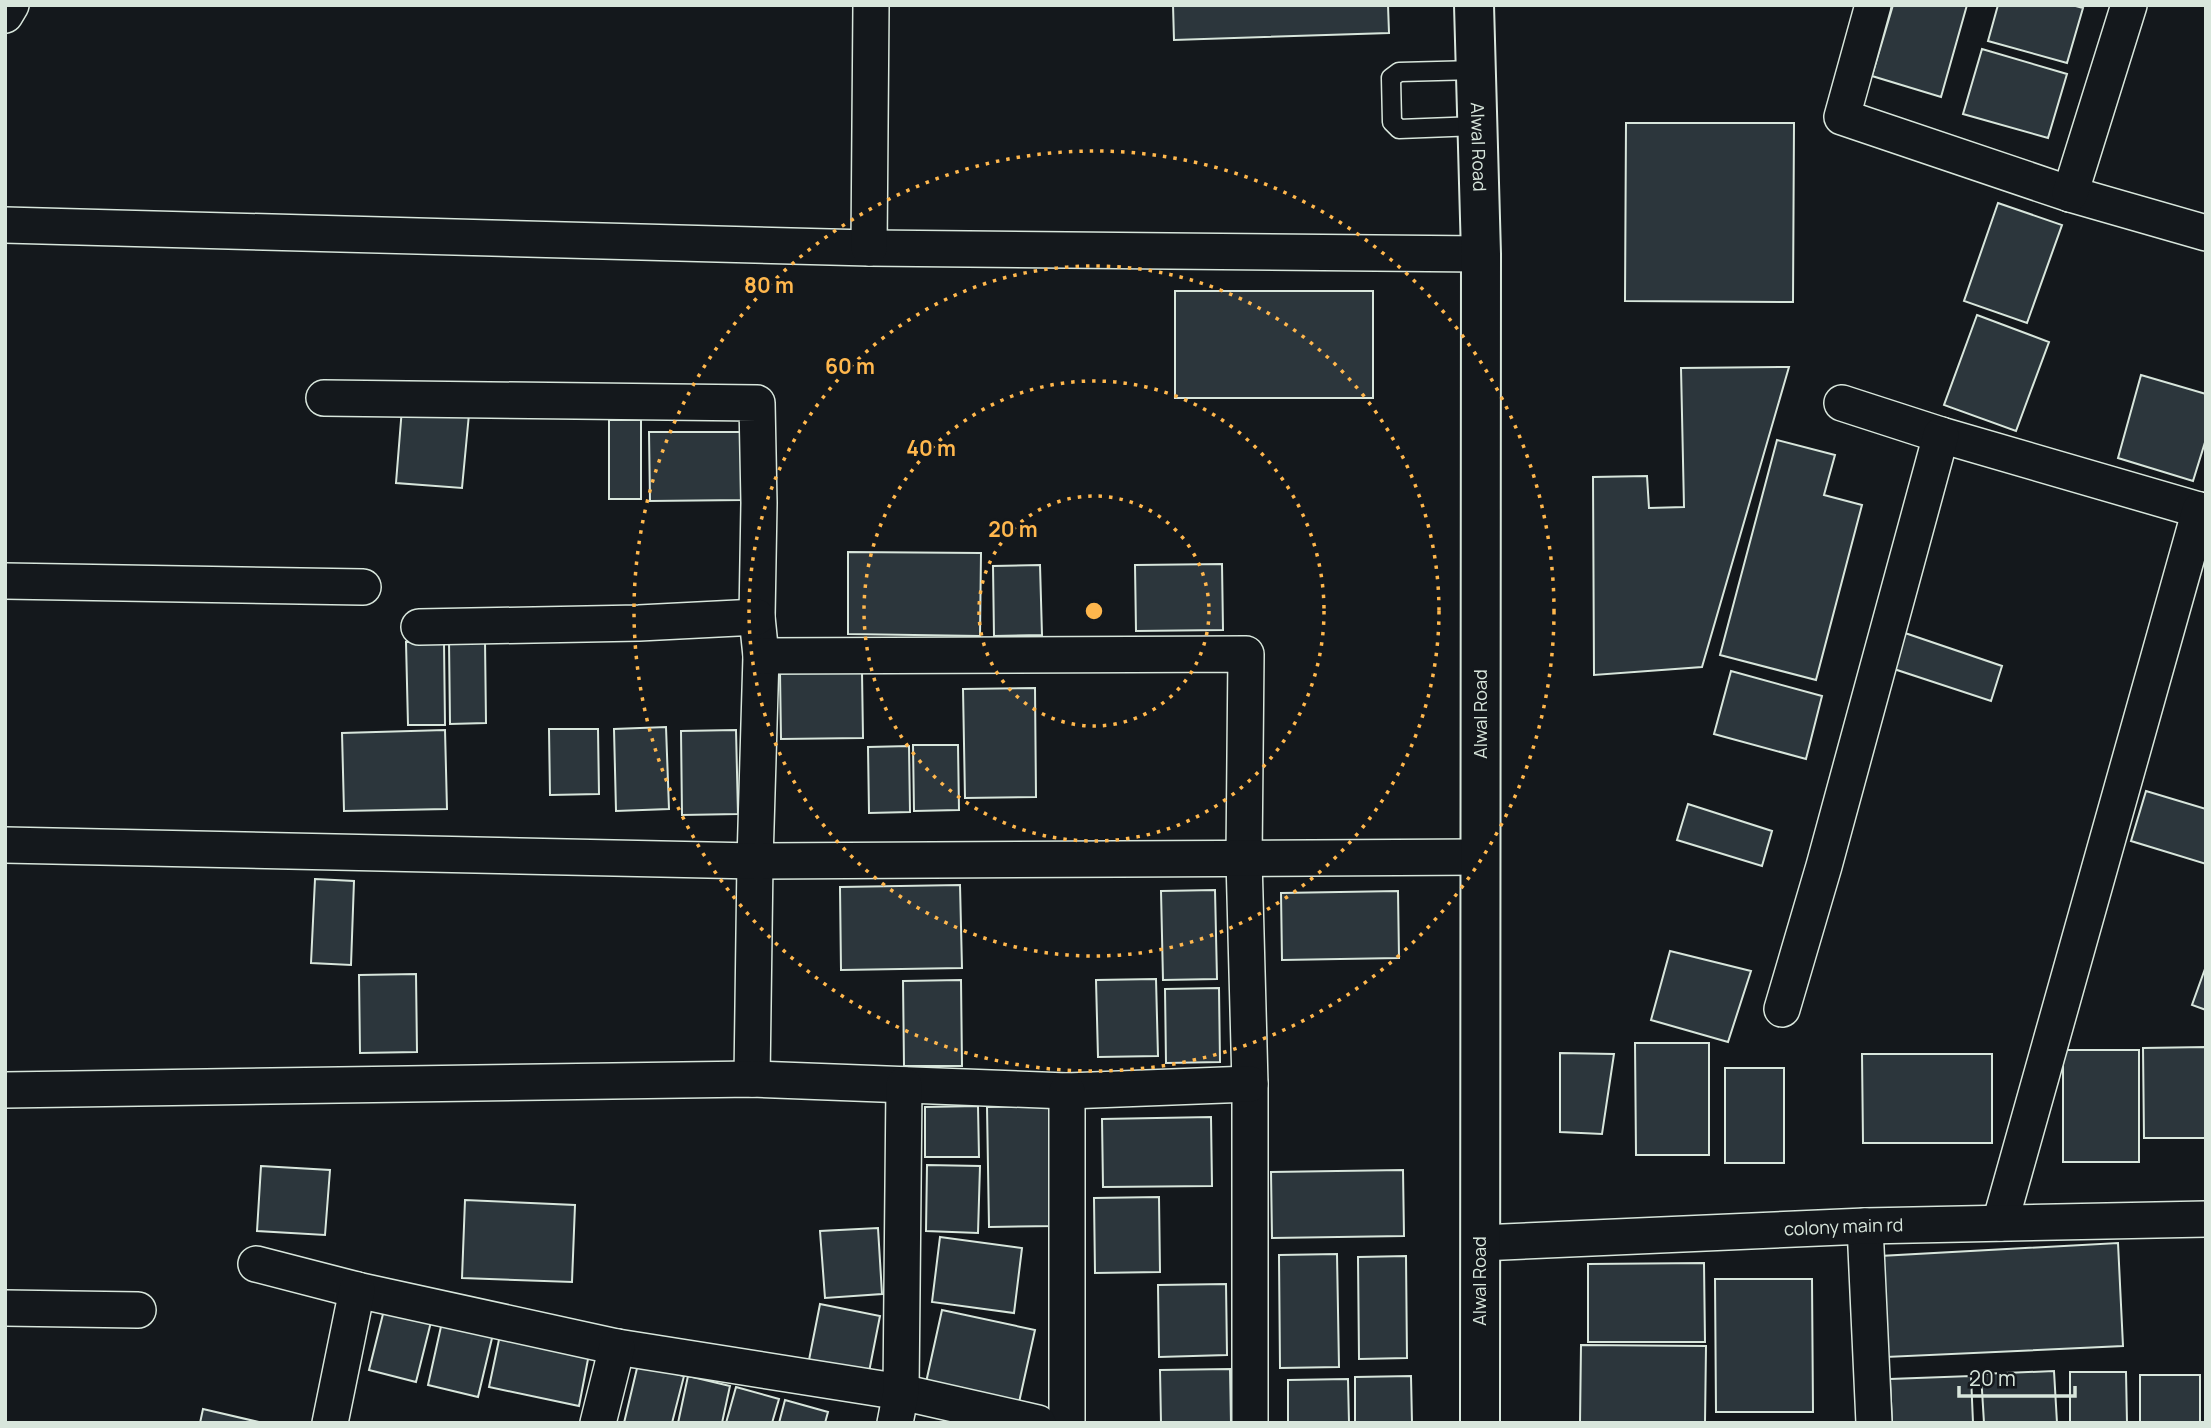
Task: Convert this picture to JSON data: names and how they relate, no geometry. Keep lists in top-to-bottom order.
{
  "streets": {
    "main road": ["Alwal Road"],
    "street": ["colony main rd"]
  },
  "crossings": [
    ["Alwal Road", "colony main rd"]
  ],
  "scale_bar": "20 m",
  "rings": [
    "80 m",
    "60 m",
    "40 m",
    "20 m"
  ]
}
